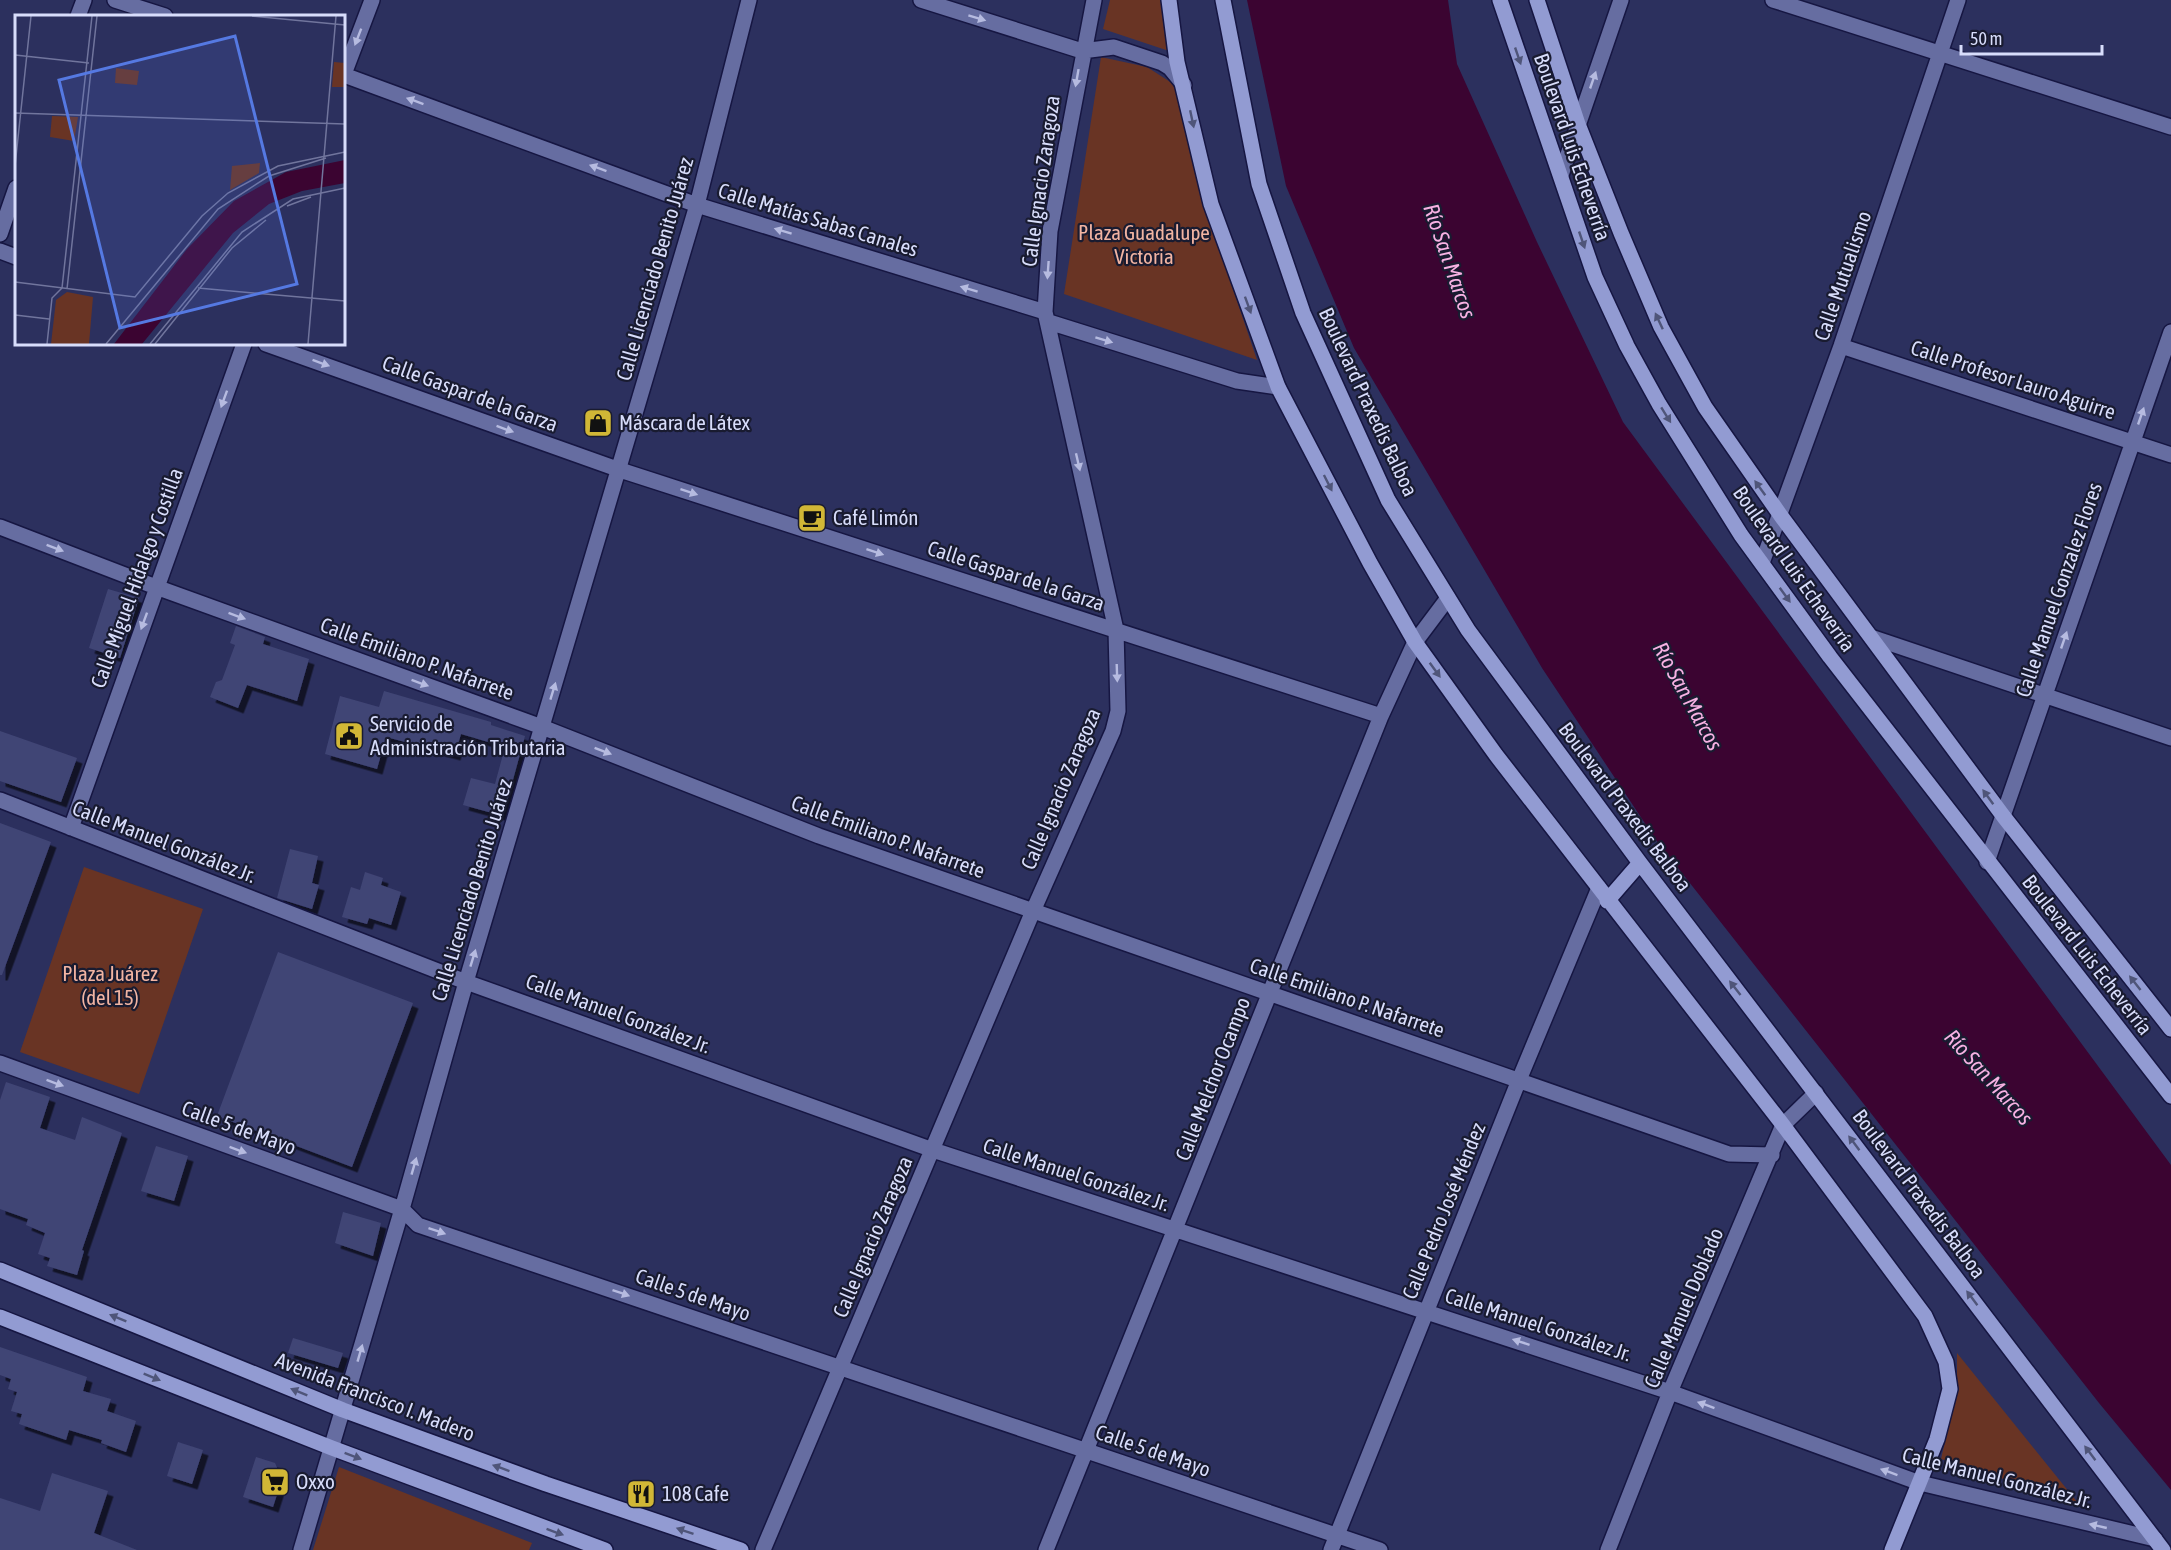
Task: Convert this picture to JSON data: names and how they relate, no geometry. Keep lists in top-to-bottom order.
{
  "streets": {
    "main road": ["Boulevard Luis Echeverría", "Boulevard Praxedis Balboa", "Avenida Francisco I. Madero"],
    "street": [
      "Calle Ignacio Zaragoza",
      "Calle Matías Sabas Canales",
      "Calle Licenciado Benito Juárez",
      "Calle Mutualismo",
      "Calle Profesor Lauro Aguirre",
      "Calle Gaspar de la Garza",
      "Calle Miguel Hidalgo y Costilla",
      "Calle Manuel Gonzalez Flores",
      "Calle Emiliano P. Nafarrete",
      "Calle Manuel González Jr.",
      "Calle Melchor Ocampo",
      "Calle 5 de Mayo",
      "Calle Pedro José Méndez",
      "Calle Manuel Doblado"
    ]
  },
  "crossings": [
    ["Boulevard Luis Echeverría", "Calle Mutualismo"],
    ["Boulevard Luis Echeverría", "Calle Manuel Gonzalez Flores"],
    ["Calle Ignacio Zaragoza", "Calle Matías Sabas Canales"],
    ["Calle Ignacio Zaragoza", "Calle Gaspar de la Garza"],
    ["Calle Ignacio Zaragoza", "Calle Emiliano P. Nafarrete"],
    ["Calle Ignacio Zaragoza", "Calle Manuel González Jr."],
    ["Calle Ignacio Zaragoza", "Calle 5 de Mayo"],
    ["Calle Matías Sabas Canales", "Calle Licenciado Benito Juárez"],
    ["Calle Licenciado Benito Juárez", "Calle Gaspar de la Garza"],
    ["Calle Licenciado Benito Juárez", "Calle Emiliano P. Nafarrete"],
    ["Calle Licenciado Benito Juárez", "Calle Manuel González Jr."],
    ["Calle Licenciado Benito Juárez", "Calle 5 de Mayo"],
    ["Calle Licenciado Benito Juárez", "Avenida Francisco I. Madero"],
    ["Calle Mutualismo", "Calle Profesor Lauro Aguirre"],
    ["Calle Profesor Lauro Aguirre", "Calle Manuel Gonzalez Flores"],
    ["Calle Gaspar de la Garza", "Calle Melchor Ocampo"],
    ["Boulevard Praxedis Balboa", "Calle Manuel González Jr."],
    ["Boulevard Praxedis Balboa", "Calle Melchor Ocampo"],
    ["Boulevard Praxedis Balboa", "Calle Manuel Doblado"],
    ["Calle Miguel Hidalgo y Costilla", "Calle Emiliano P. Nafarrete"],
    ["Calle Miguel Hidalgo y Costilla", "Calle Manuel González Jr."],
    ["Calle Emiliano P. Nafarrete", "Calle Melchor Ocampo"],
    ["Calle Emiliano P. Nafarrete", "Calle Pedro José Méndez"],
    ["Calle Emiliano P. Nafarrete", "Calle Manuel Doblado"],
    ["Calle Manuel González Jr.", "Calle Melchor Ocampo"],
    ["Calle Manuel González Jr.", "Calle Pedro José Méndez"],
    ["Calle Manuel González Jr.", "Calle Manuel Doblado"],
    ["Calle Melchor Ocampo", "Calle 5 de Mayo"],
    ["Calle 5 de Mayo", "Calle Pedro José Méndez"]
  ],
  "one_way": [
    "Calle Ignacio Zaragoza",
    "Calle Licenciado Benito Juárez",
    "Calle Gaspar de la Garza",
    "Calle Miguel Hidalgo y Costilla",
    "Calle Manuel Gonzalez Flores",
    "Calle Emiliano P. Nafarrete",
    "Calle 5 de Mayo"
  ],
  "water": ["Río San Marcos"],
  "parks": ["Plaza Guadalupe Victoria", "Plaza Juárez (del 15)"],
  "places": {
    "shop": ["Máscara de Látex"],
    "cafe": ["Café Limón"],
    "public building": ["Servicio de Administración Tributaria"],
    "supermarket": ["Oxxo"],
    "restaurant": ["108 Cafe"]
  },
  "scale_bar": "50 m"
}
